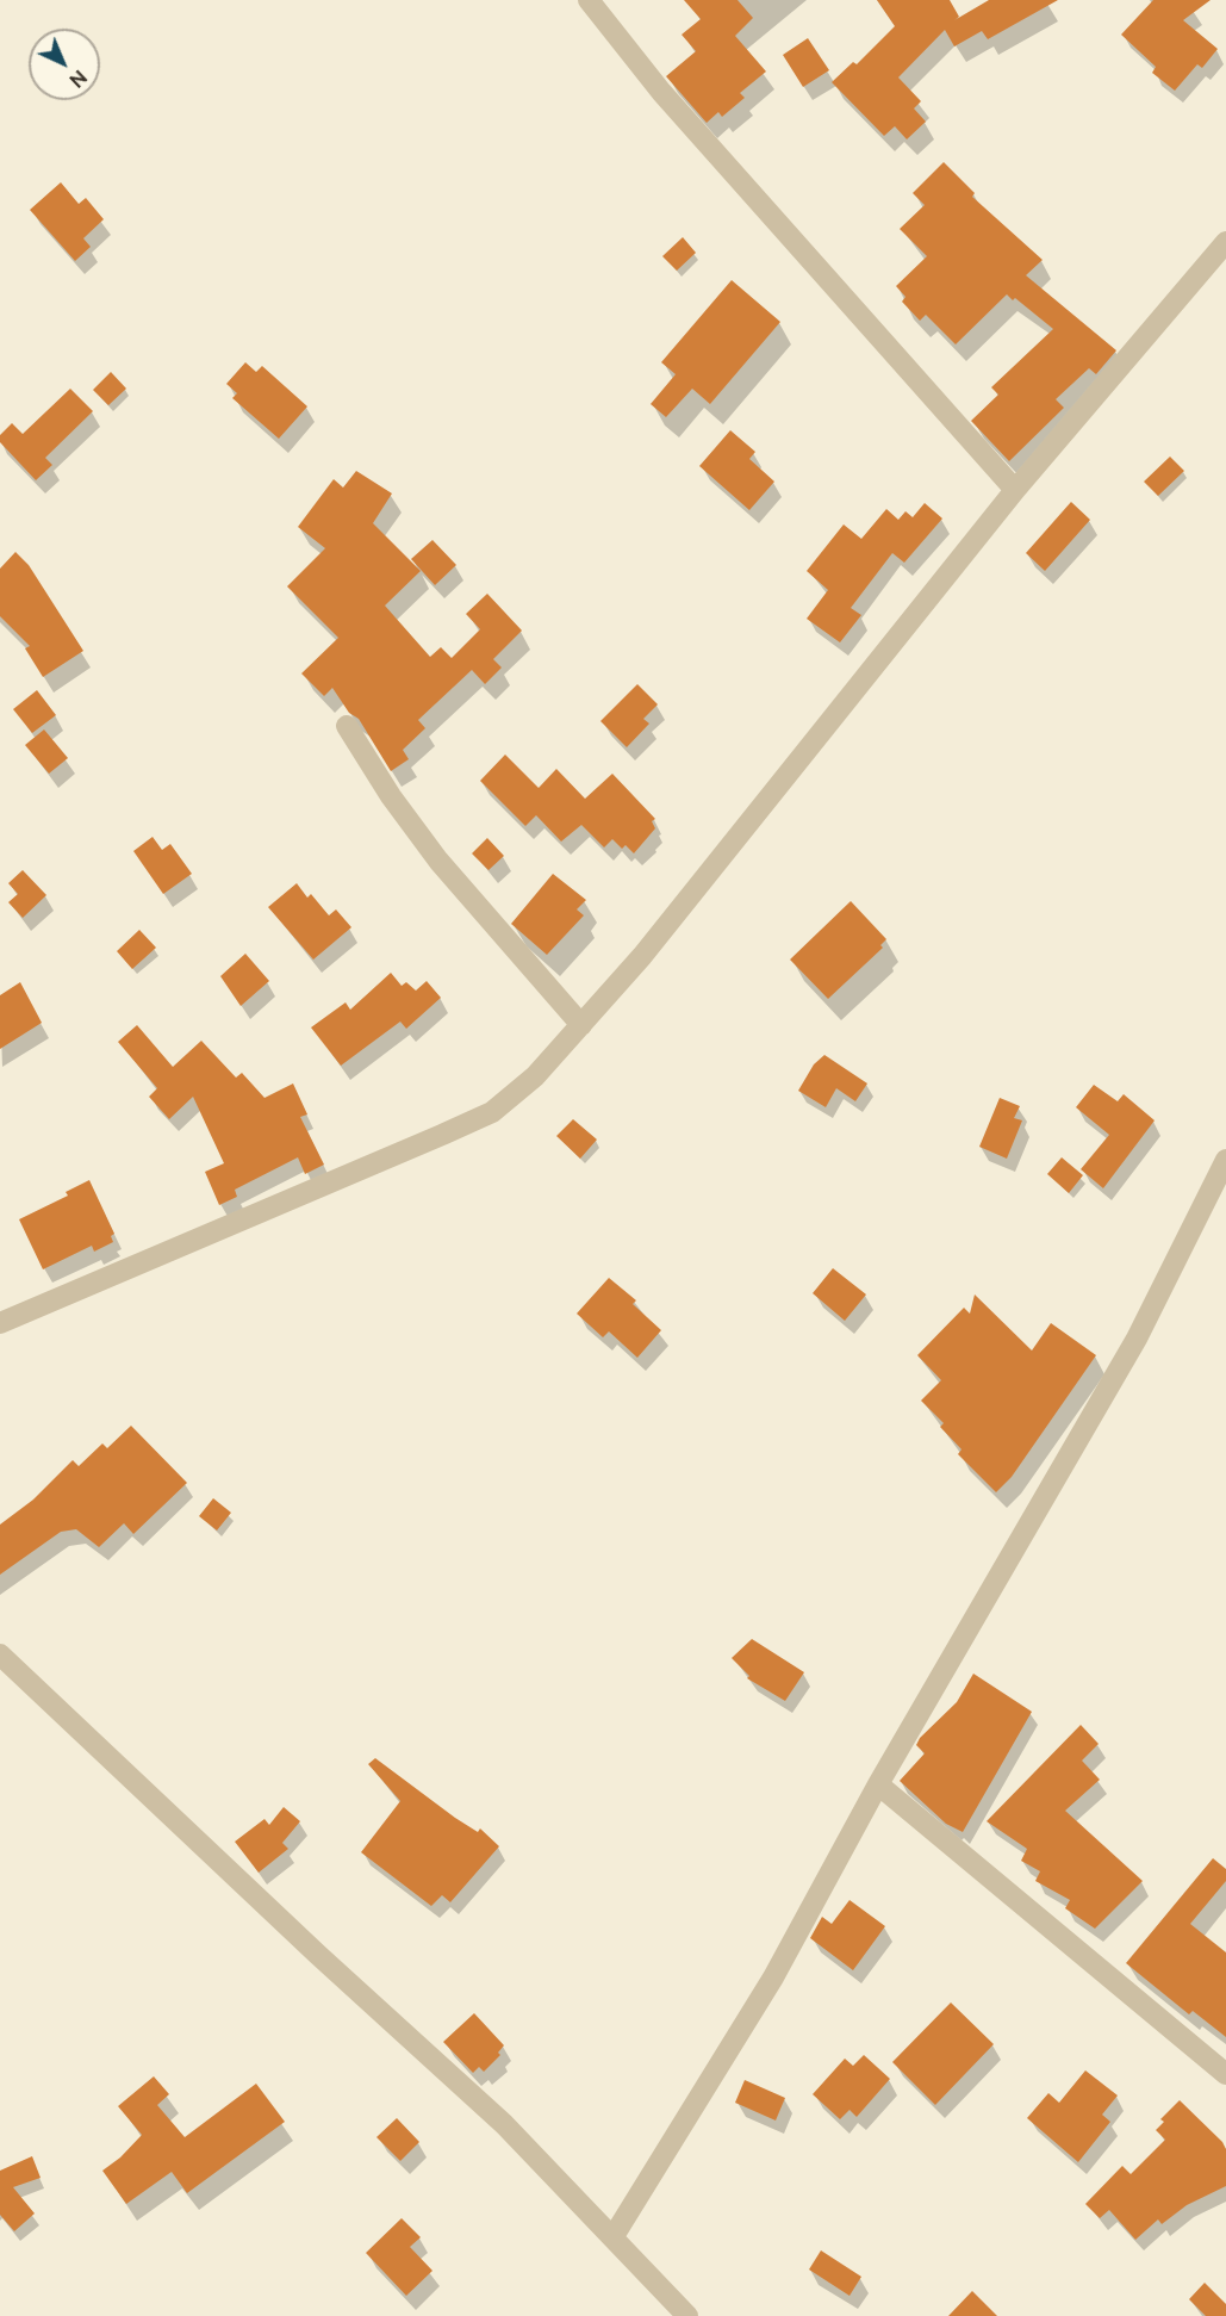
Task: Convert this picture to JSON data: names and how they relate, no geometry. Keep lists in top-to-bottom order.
{
  "north": "bottom right"
}
